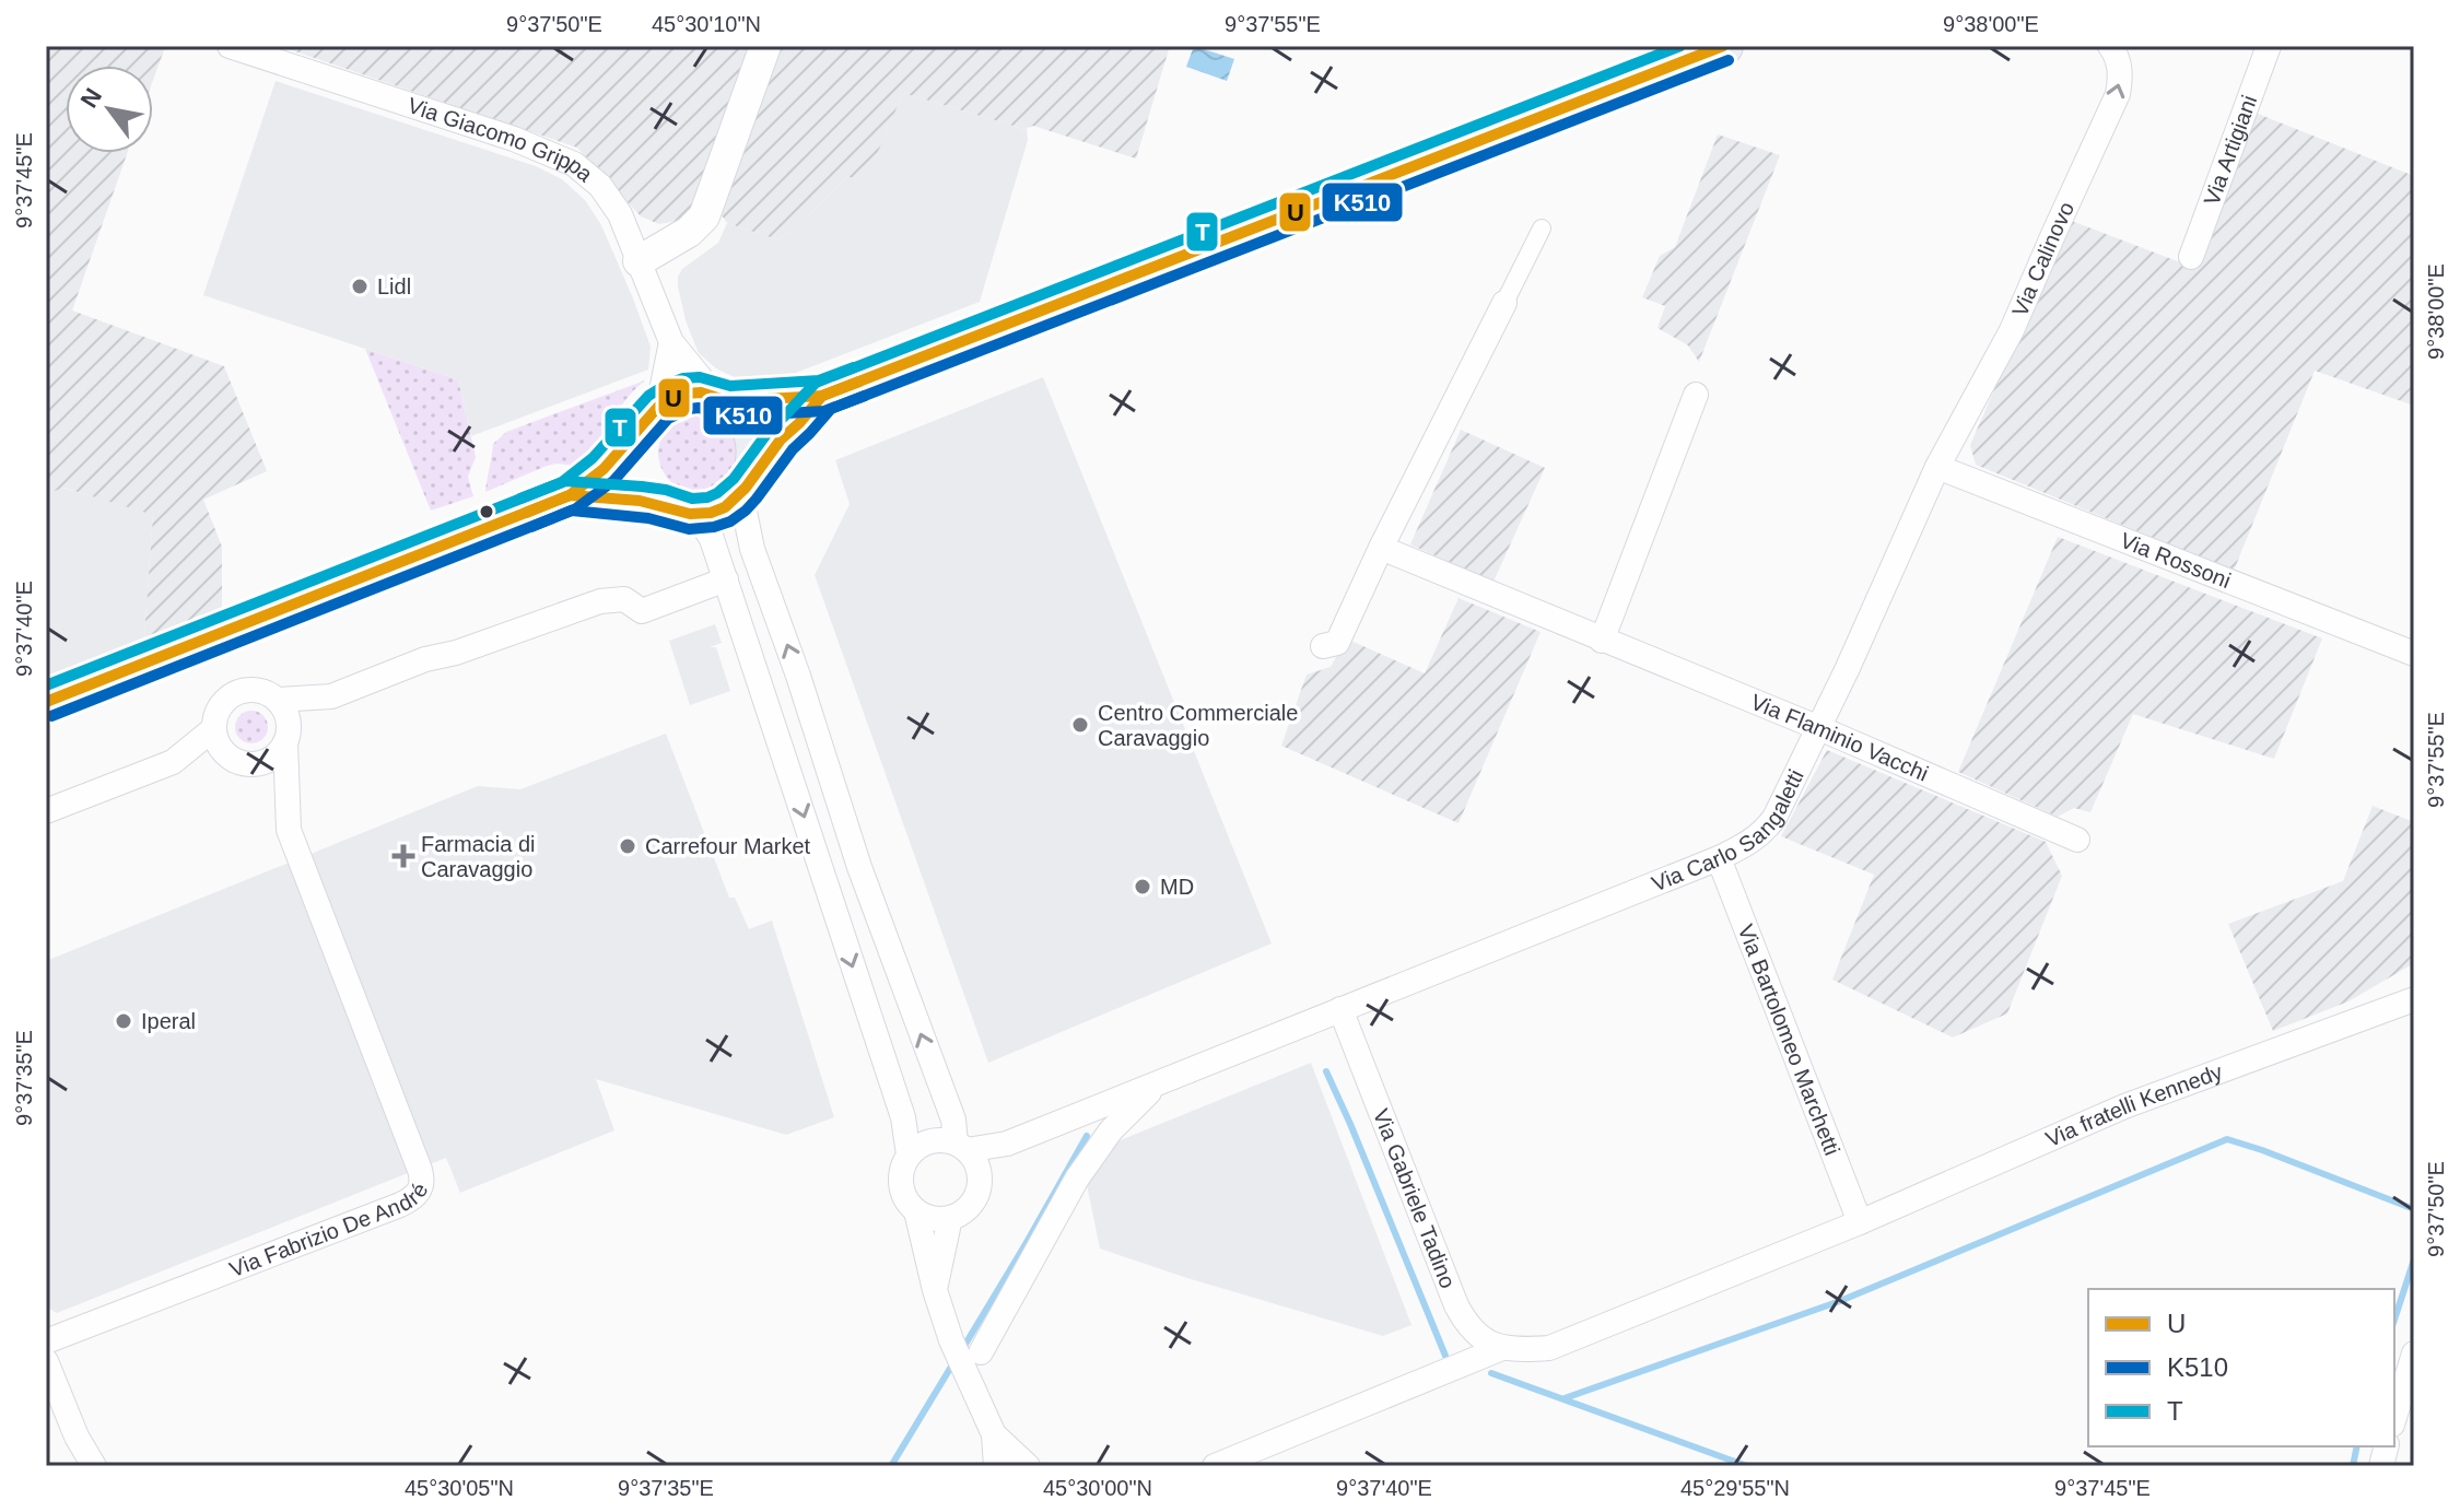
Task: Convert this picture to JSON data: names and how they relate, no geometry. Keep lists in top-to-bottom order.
{
  "streets": {
    "street": [
      "Via Giacomo Grippa",
      "Via Artigiani",
      "Via Calinovo",
      "Via Rossoni",
      "Via Flaminio Vacchi",
      "Via Carlo Sangaletti",
      "Via Bartolomeo Marchetti",
      "Via fratelli Kennedy",
      "Via Gabriele Tadino",
      "Via Fabrizio De André"
    ]
  },
  "crossings": [
    ["Via Calinovo", "Via Rossoni"],
    ["Via Calinovo", "Via Carlo Sangaletti"],
    ["Via Rossoni", "Via Carlo Sangaletti"],
    ["Via Flaminio Vacchi", "Via Carlo Sangaletti"],
    ["Via Carlo Sangaletti", "Via Bartolomeo Marchetti"],
    ["Via Carlo Sangaletti", "Via Gabriele Tadino"],
    ["Via Bartolomeo Marchetti", "Via fratelli Kennedy"]
  ],
  "one_way": ["Via Calinovo"],
  "places": {
    "other": [
      "Lidl",
      "Centro Commerciale Caravaggio",
      "Carrefour Market",
      "MD",
      "Iperal"
    ],
    "health": ["Farmacia di Caravaggio"]
  },
  "lines": ["transit line U", "transit line T", "transit line K510"],
  "legend": ["U", "K510", "T"],
  "north": "top left",
  "coordinates": [
    "9°37'50\"E",
    "45°30'10\"N",
    "9°37'55\"E",
    "9°38'00\"E",
    "9°37'45\"E",
    "9°37'40\"E",
    "9°37'35\"E",
    "45°30'05\"N",
    "45°30'00\"N",
    "45°29'55\"N"
  ]
}
